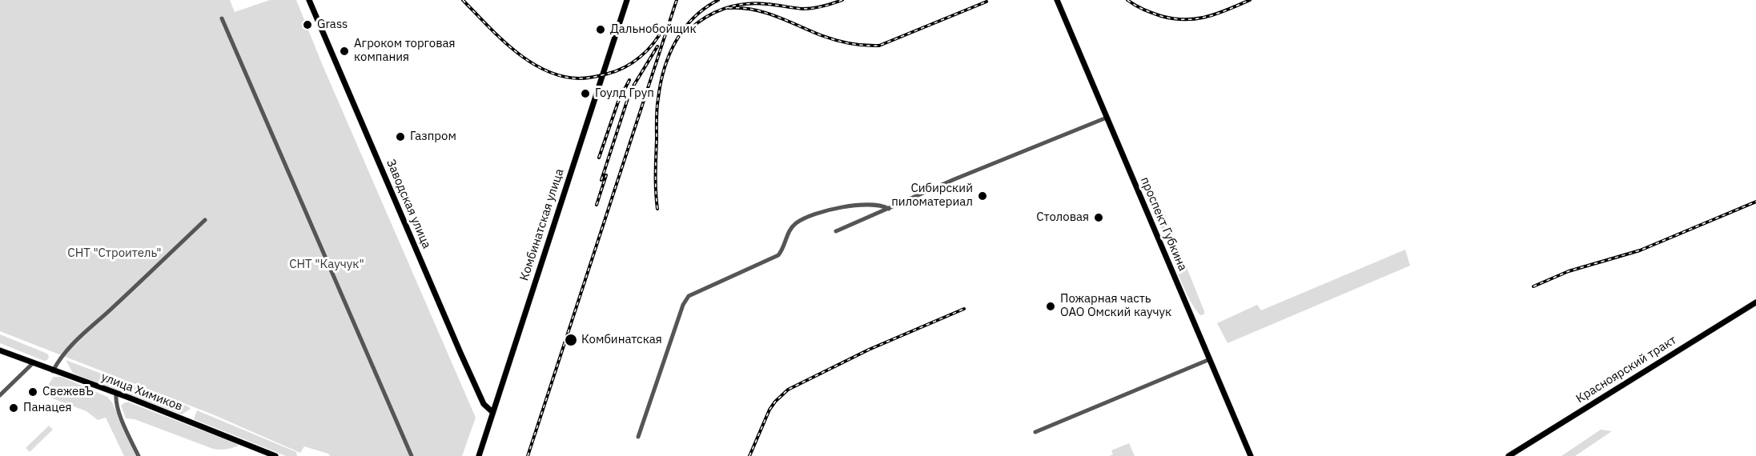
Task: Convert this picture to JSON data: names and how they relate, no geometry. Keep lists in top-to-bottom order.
{
  "streets": {
    "main road": [
      "Заводская улица",
      "проспект Губкина",
      "Комбинатская улица",
      "Красноярский тракт",
      "улица Химиков"
    ]
  },
  "crossings": [
    ["Заводская улица", "Комбинатская улица"]
  ],
  "parks": ["СНТ \"Строитель\"", "СНТ \"Каучук\""],
  "places": [
    "Grass",
    "Дальнобойщик",
    "Агроком торговая компания",
    "Гоулд Груп",
    "Газпром",
    "Сибирский пиломатериал",
    "Столовая",
    "Пожарная часть ОАО Омский каучук",
    "Комбинатская",
    "СвежевЪ",
    "Панацея"
  ]
}
